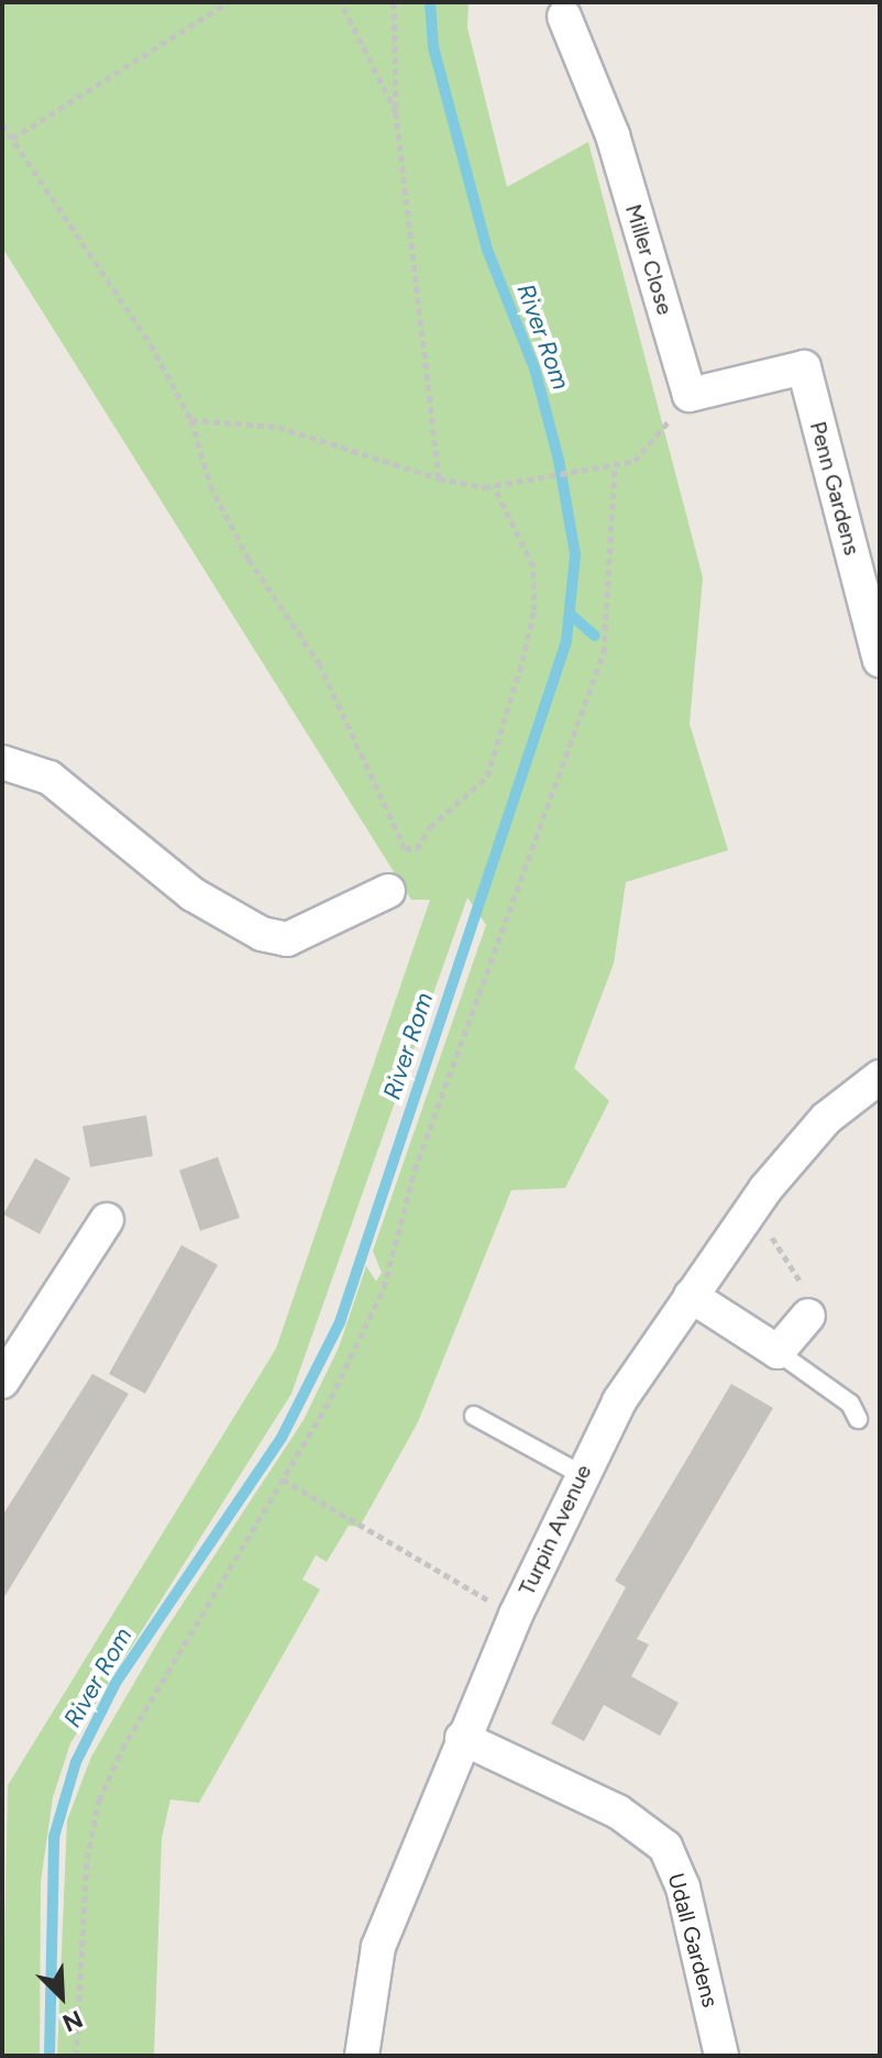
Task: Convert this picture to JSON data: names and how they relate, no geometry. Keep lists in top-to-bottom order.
{
  "streets": {
    "street": [
      "Miller Close",
      "Penn Gardens",
      "Turpin Avenue",
      "Udall Gardens"
    ]
  },
  "crossings": [
    ["Miller Close", "Penn Gardens"],
    ["Turpin Avenue", "Udall Gardens"]
  ],
  "water": ["River Rom"],
  "north": "bottom right"
}
